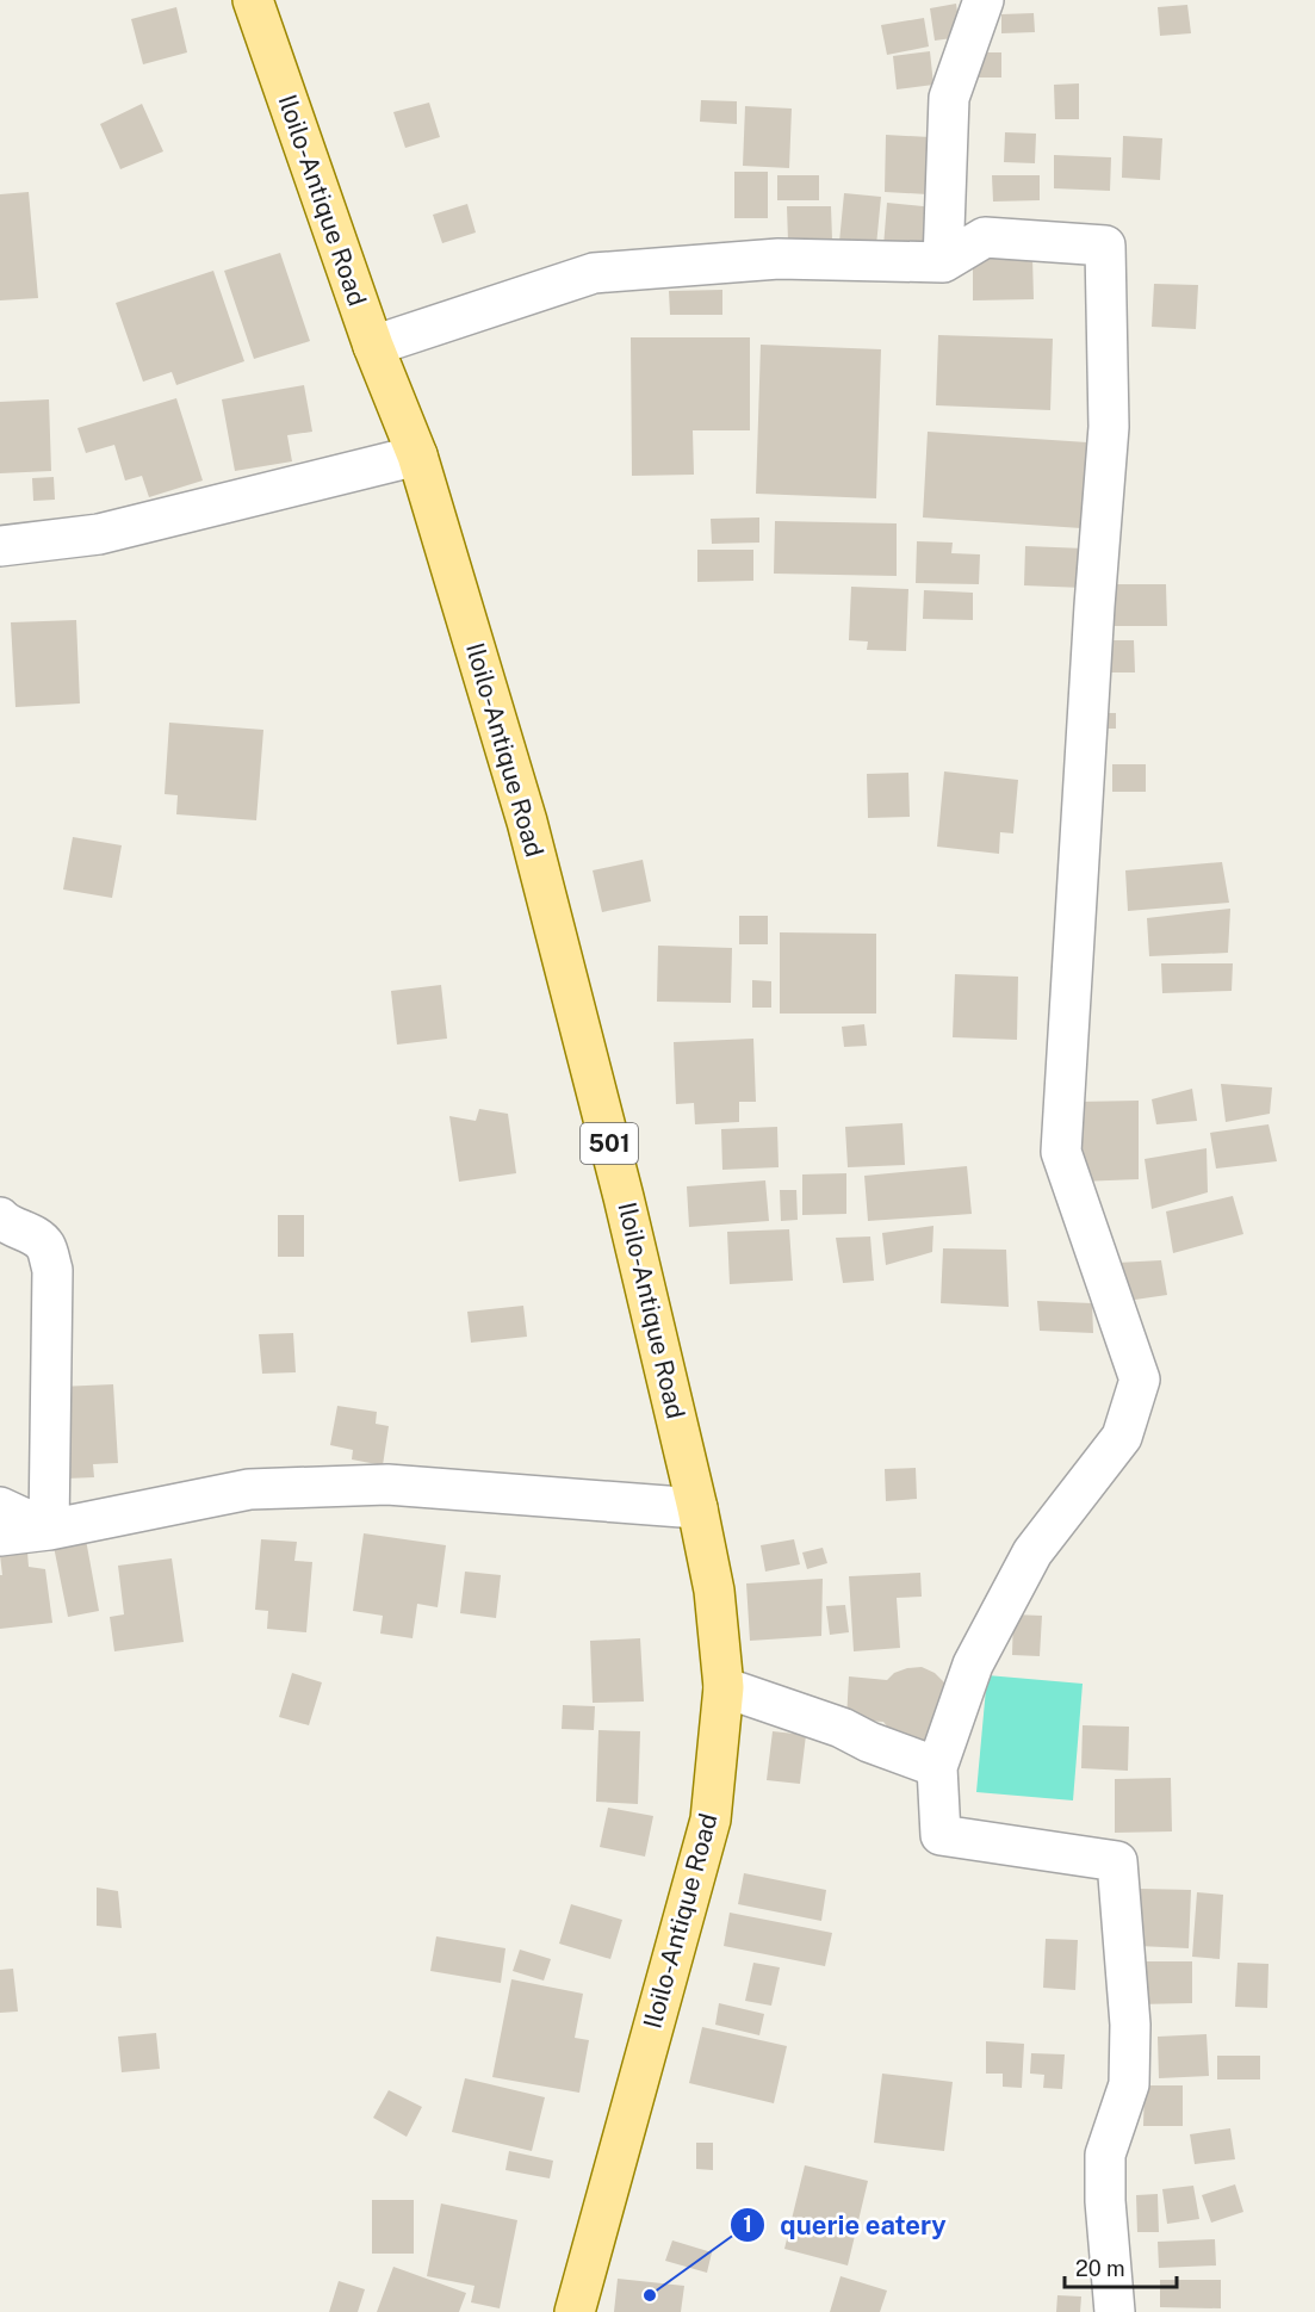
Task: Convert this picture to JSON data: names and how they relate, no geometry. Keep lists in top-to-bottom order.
{
  "streets": {
    "main road": ["Iloilo-Antique Road", "501"]
  },
  "places": ["querie eatery"],
  "scale_bar": "20 m"
}
